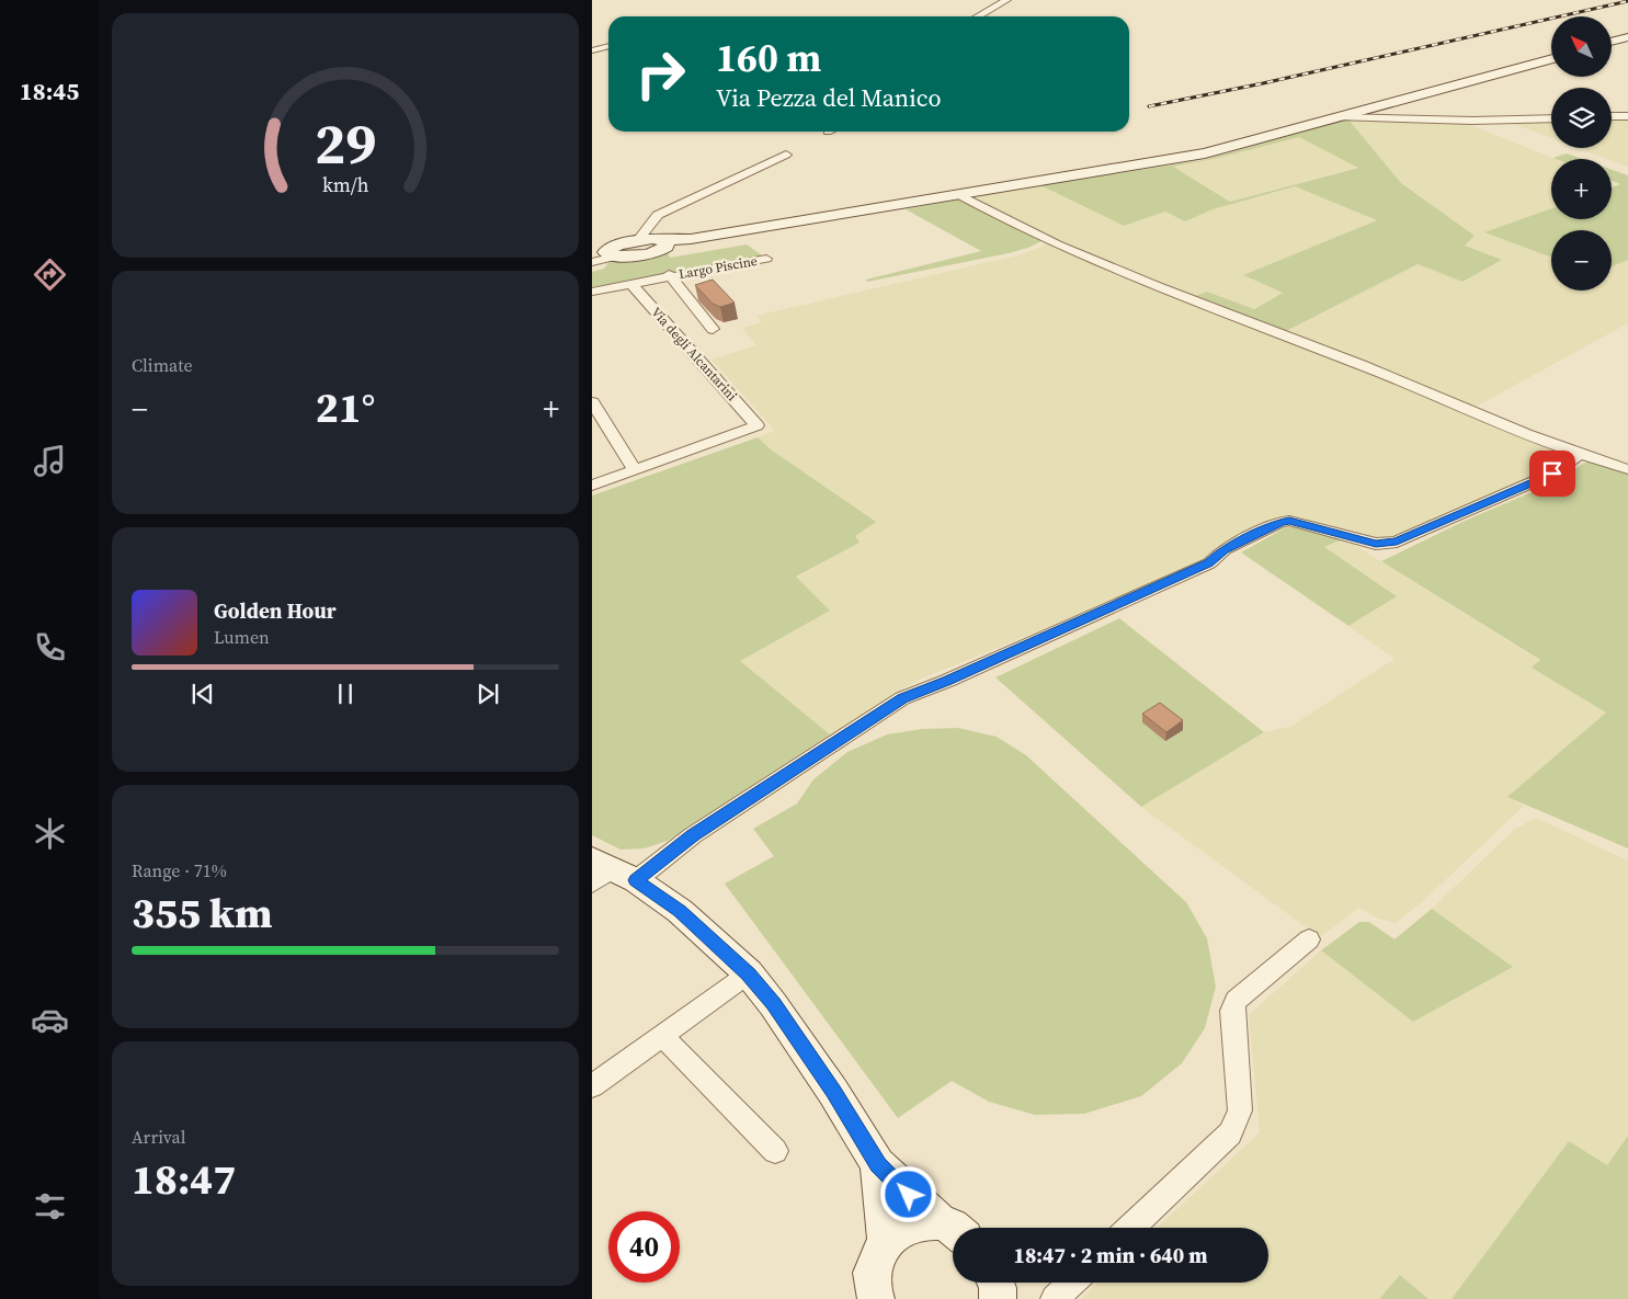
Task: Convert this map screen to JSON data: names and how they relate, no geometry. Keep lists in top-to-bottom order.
{
  "streets": {
    "street": ["Largo Piscine", "Via degli Alcantarini"]
  },
  "crossings": [
    ["Largo Piscine", "Via degli Alcantarini"]
  ],
  "north": "top left",
  "page": {
    "tabs": "18:45",
    "map_buttons": ["+", "−"],
    "turn": ["160 m", "Via Pezza del Manico"],
    "tile": [
      "Climate",
      ["Range · 71%", "355 km"],
      ["Arrival", "18:47"]
    ],
    "heat": ["−", "21°", "+"],
    "song": ["Golden Hour", "Lumen"],
    "limit": "40",
    "trip": "18:47 · 2 min · 640 m",
    "gauge": ["29", "km/h"]
  }
}
